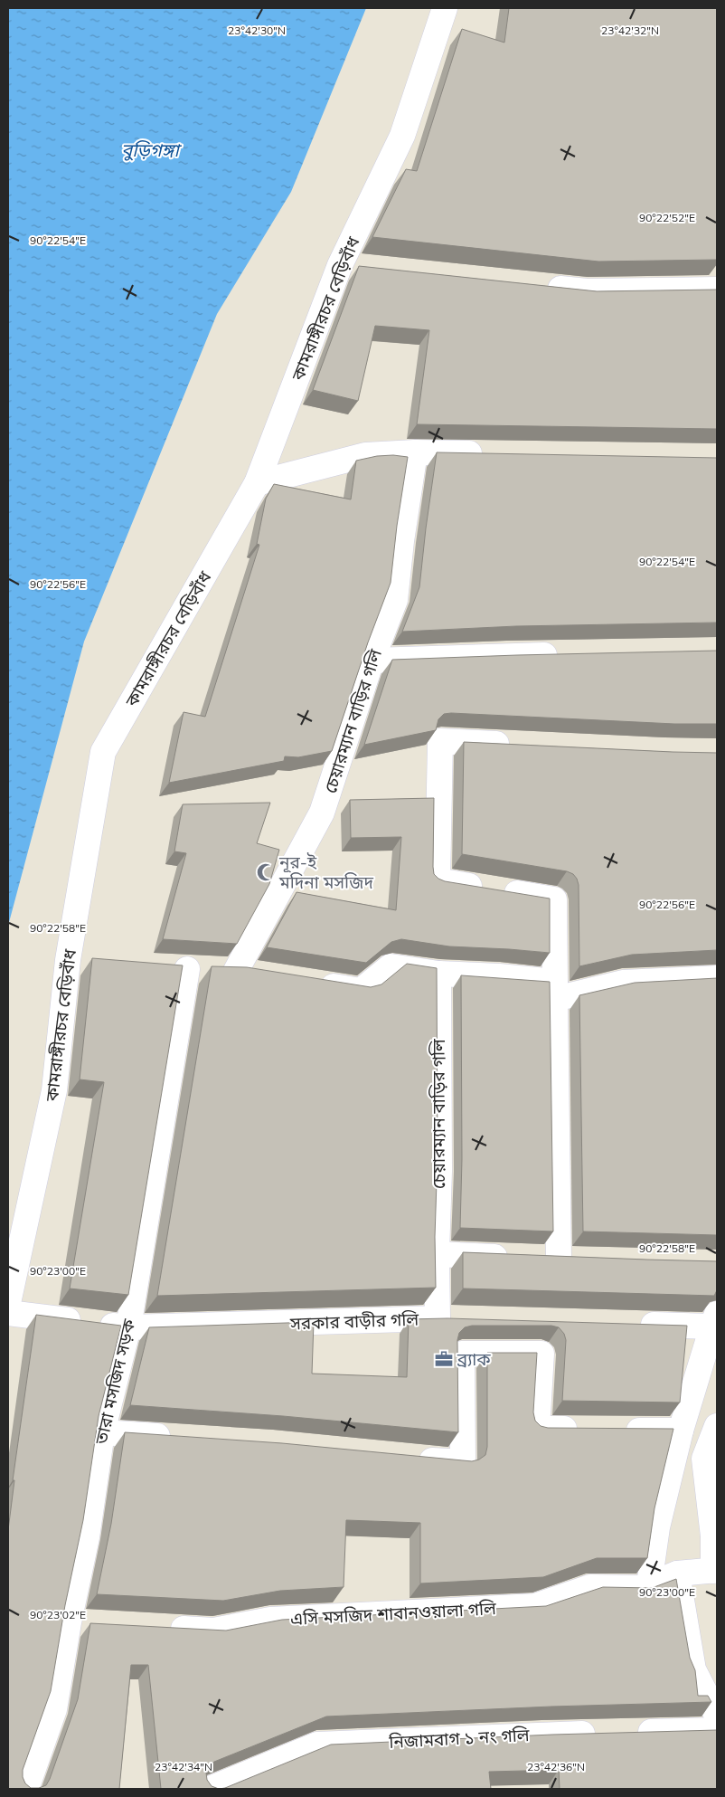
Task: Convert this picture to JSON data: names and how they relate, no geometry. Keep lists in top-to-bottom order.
{
  "streets": {
    "street": [
      "কামরাঙ্গীরচর বেড়িবাঁধ",
      "চেয়ারম্যান বাড়ির গলি",
      "সরকার বাড়ীর গলি",
      "তারা মসজিদ সড়ক",
      "এসি মসজিদ শাবানওয়ালা গলি",
      "নিজামবাগ ১ নং গলি"
    ]
  },
  "crossings": [
    ["চেয়ারম্যান বাড়ির গলি", "সরকার বাড়ীর গলি"],
    ["সরকার বাড়ীর গলি", "তারা মসজিদ সড়ক"]
  ],
  "water": ["বুড়িগঙ্গা"],
  "places": {
    "mosque": ["নূর-ই মদিনা মসজিদ"],
    "office": ["ব্র্যাক"]
  },
  "coordinates": [
    "23°42'30\"N",
    "23°42'32\"N",
    "90°22'52\"E",
    "90°22'54\"E",
    "90°22'56\"E",
    "90°22'58\"E",
    "90°23'00\"E",
    "90°23'02\"E",
    "23°42'34\"N",
    "23°42'36\"N"
  ]
}
